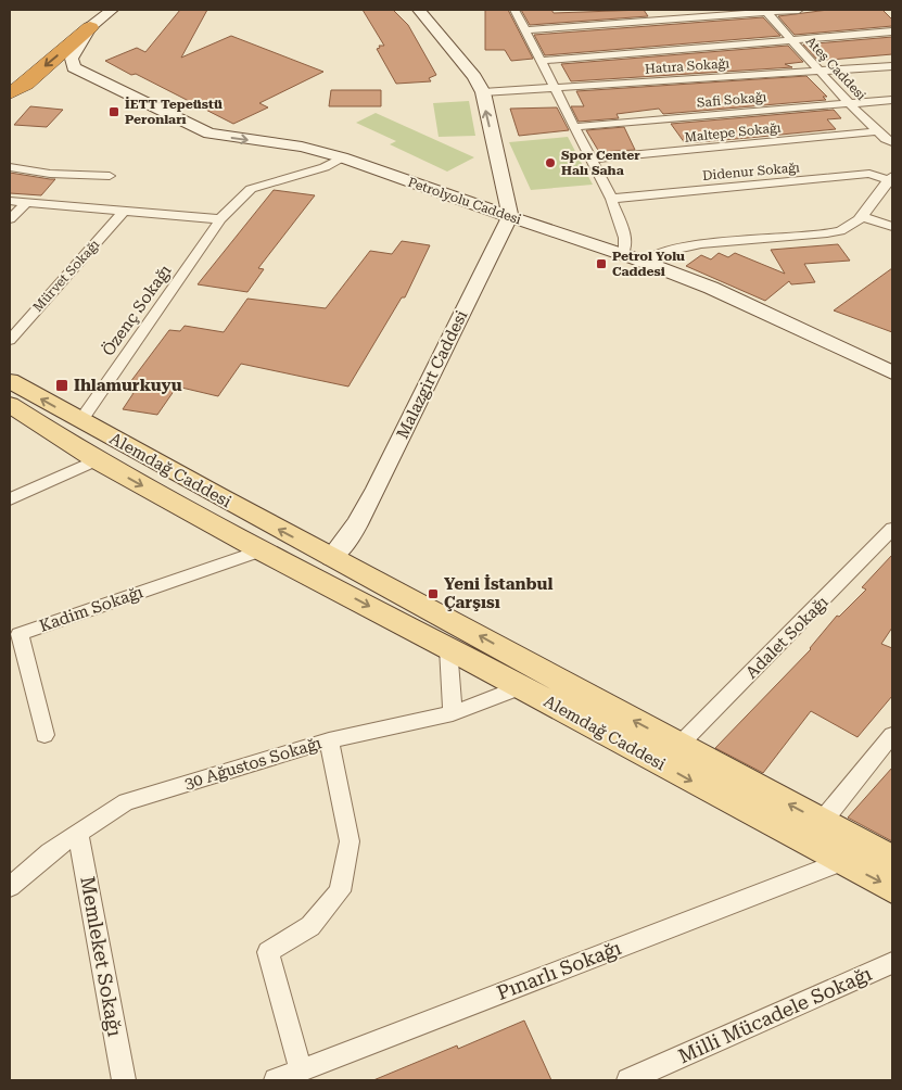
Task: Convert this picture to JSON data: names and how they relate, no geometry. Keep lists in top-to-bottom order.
{
  "streets": {
    "main road": ["Petrolyolu Caddesi", "Malazgirt Caddesi", "Alemdağ Caddesi"],
    "street": [
      "Hatıra Sokağı",
      "Ateş Caddesi",
      "Safi Sokağı",
      "Maltepe Sokağı",
      "Didenur Sokağı",
      "Mürvet Sokağı",
      "Özenç Sokağı",
      "Kadim Sokağı",
      "Adalet Sokağı",
      "30 Ağustos Sokağı",
      "Memleket Sokağı",
      "Pınarlı Sokağı",
      "Milli Mücadele Sokağı"
    ]
  },
  "crossings": [
    ["Hatıra Sokağı", "Ateş Caddesi"],
    ["Ateş Caddesi", "Safi Sokağı"],
    ["Ateş Caddesi", "Maltepe Sokağı"],
    ["Petrolyolu Caddesi", "Özenç Sokağı"],
    ["Petrolyolu Caddesi", "Malazgirt Caddesi"],
    ["Özenç Sokağı", "Alemdağ Caddesi"],
    ["Malazgirt Caddesi", "Alemdağ Caddesi"],
    ["Alemdağ Caddesi", "Kadim Sokağı"],
    ["Alemdağ Caddesi", "Adalet Sokağı"],
    ["Alemdağ Caddesi", "30 Ağustos Sokağı"],
    ["Alemdağ Caddesi", "Pınarlı Sokağı"],
    ["30 Ağustos Sokağı", "Memleket Sokağı"]
  ],
  "one_way": ["Petrolyolu Caddesi"],
  "places": {
    "transit": [
      "İETT Tepeüstü Peronları",
      "Petrol Yolu Caddesi",
      "Ihlamurkuyu",
      "Yeni İstanbul Çarşısı"
    ],
    "other": ["Spor Center Halı Saha"]
  }
}
